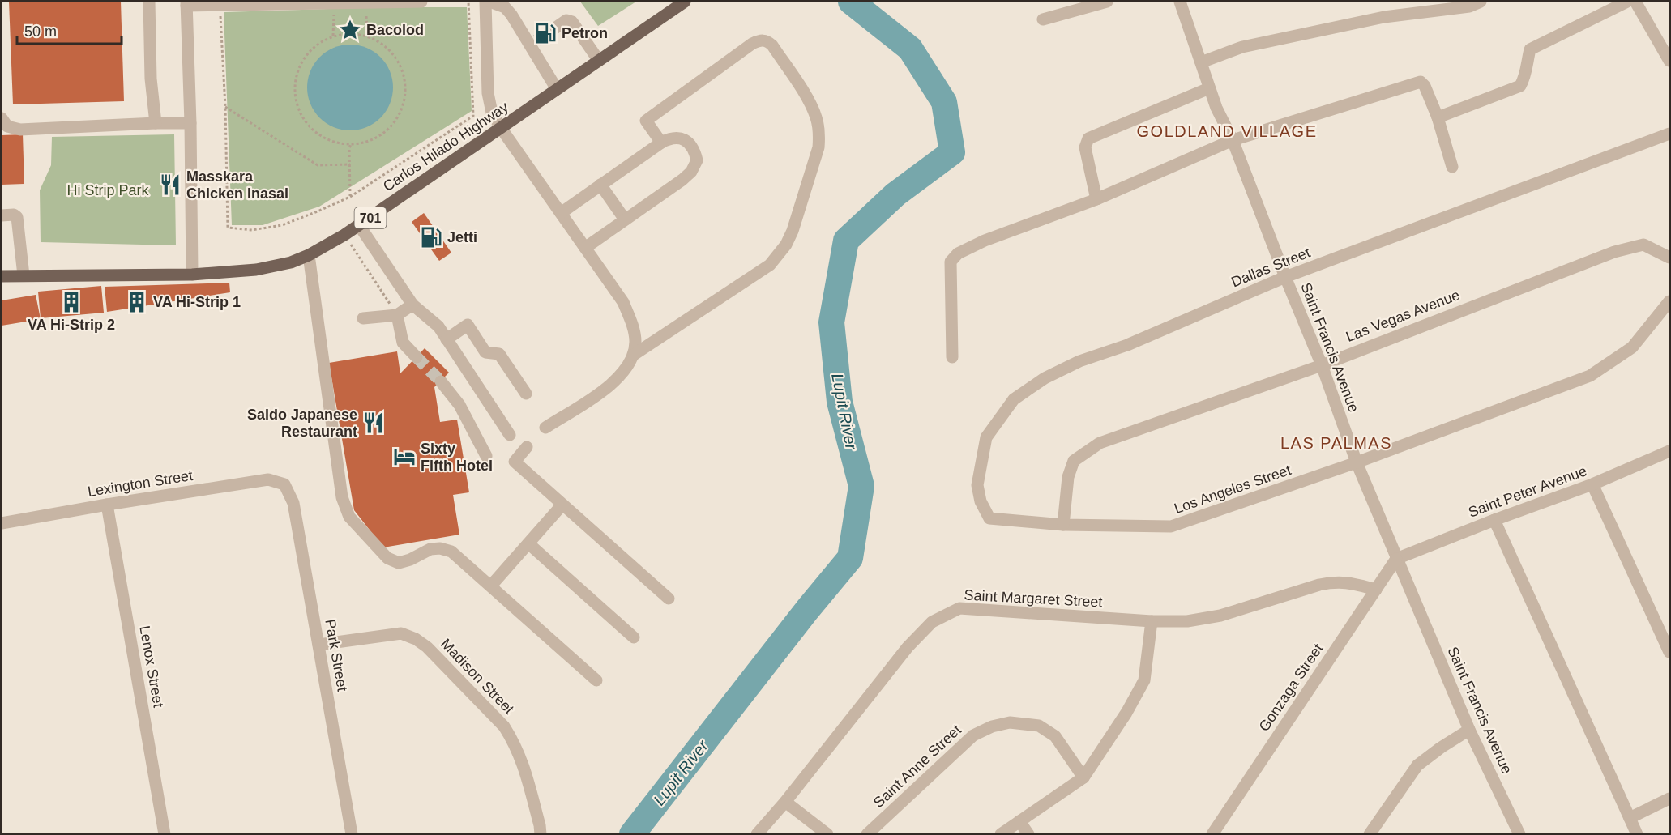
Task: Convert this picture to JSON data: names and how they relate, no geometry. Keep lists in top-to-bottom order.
{
  "streets": {
    "main road": ["Carlos Hilado Highway", "701"],
    "street": [
      "Dallas Street",
      "Las Vegas Avenue",
      "Saint Francis Avenue",
      "Lexington Street",
      "Los Angeles Street",
      "Saint Peter Avenue",
      "Saint Margaret Street",
      "Park Street",
      "Lenox Street",
      "Madison Street",
      "Gonzaga Street",
      "Saint Anne Street"
    ]
  },
  "crossings": [
    ["Dallas Street", "Saint Francis Avenue"],
    ["Dallas Street", "Los Angeles Street"],
    ["Las Vegas Avenue", "Saint Francis Avenue"],
    ["Las Vegas Avenue", "Los Angeles Street"],
    ["Saint Francis Avenue", "Los Angeles Street"],
    ["Saint Francis Avenue", "Saint Peter Avenue"],
    ["Saint Francis Avenue", "Gonzaga Street"],
    ["Lexington Street", "Park Street"],
    ["Lexington Street", "Lenox Street"],
    ["Saint Peter Avenue", "Gonzaga Street"],
    ["Saint Margaret Street", "Gonzaga Street"],
    ["Park Street", "Madison Street"]
  ],
  "districts": ["GOLDLAND VILLAGE", "LAS PALMAS"],
  "water": ["Lupit River"],
  "parks": ["Hi Strip Park"],
  "places": {
    "place": ["Bacolod"],
    "fuel station": ["Petron", "Jetti"],
    "restaurant": ["Masskara Chicken Inasal", "Saido Japanese Restaurant"],
    "building": ["VA Hi-Strip 2", "VA Hi-Strip 1"],
    "hotel": ["Sixty Fifth Hotel"]
  },
  "scale_bar": "50 m"
}
